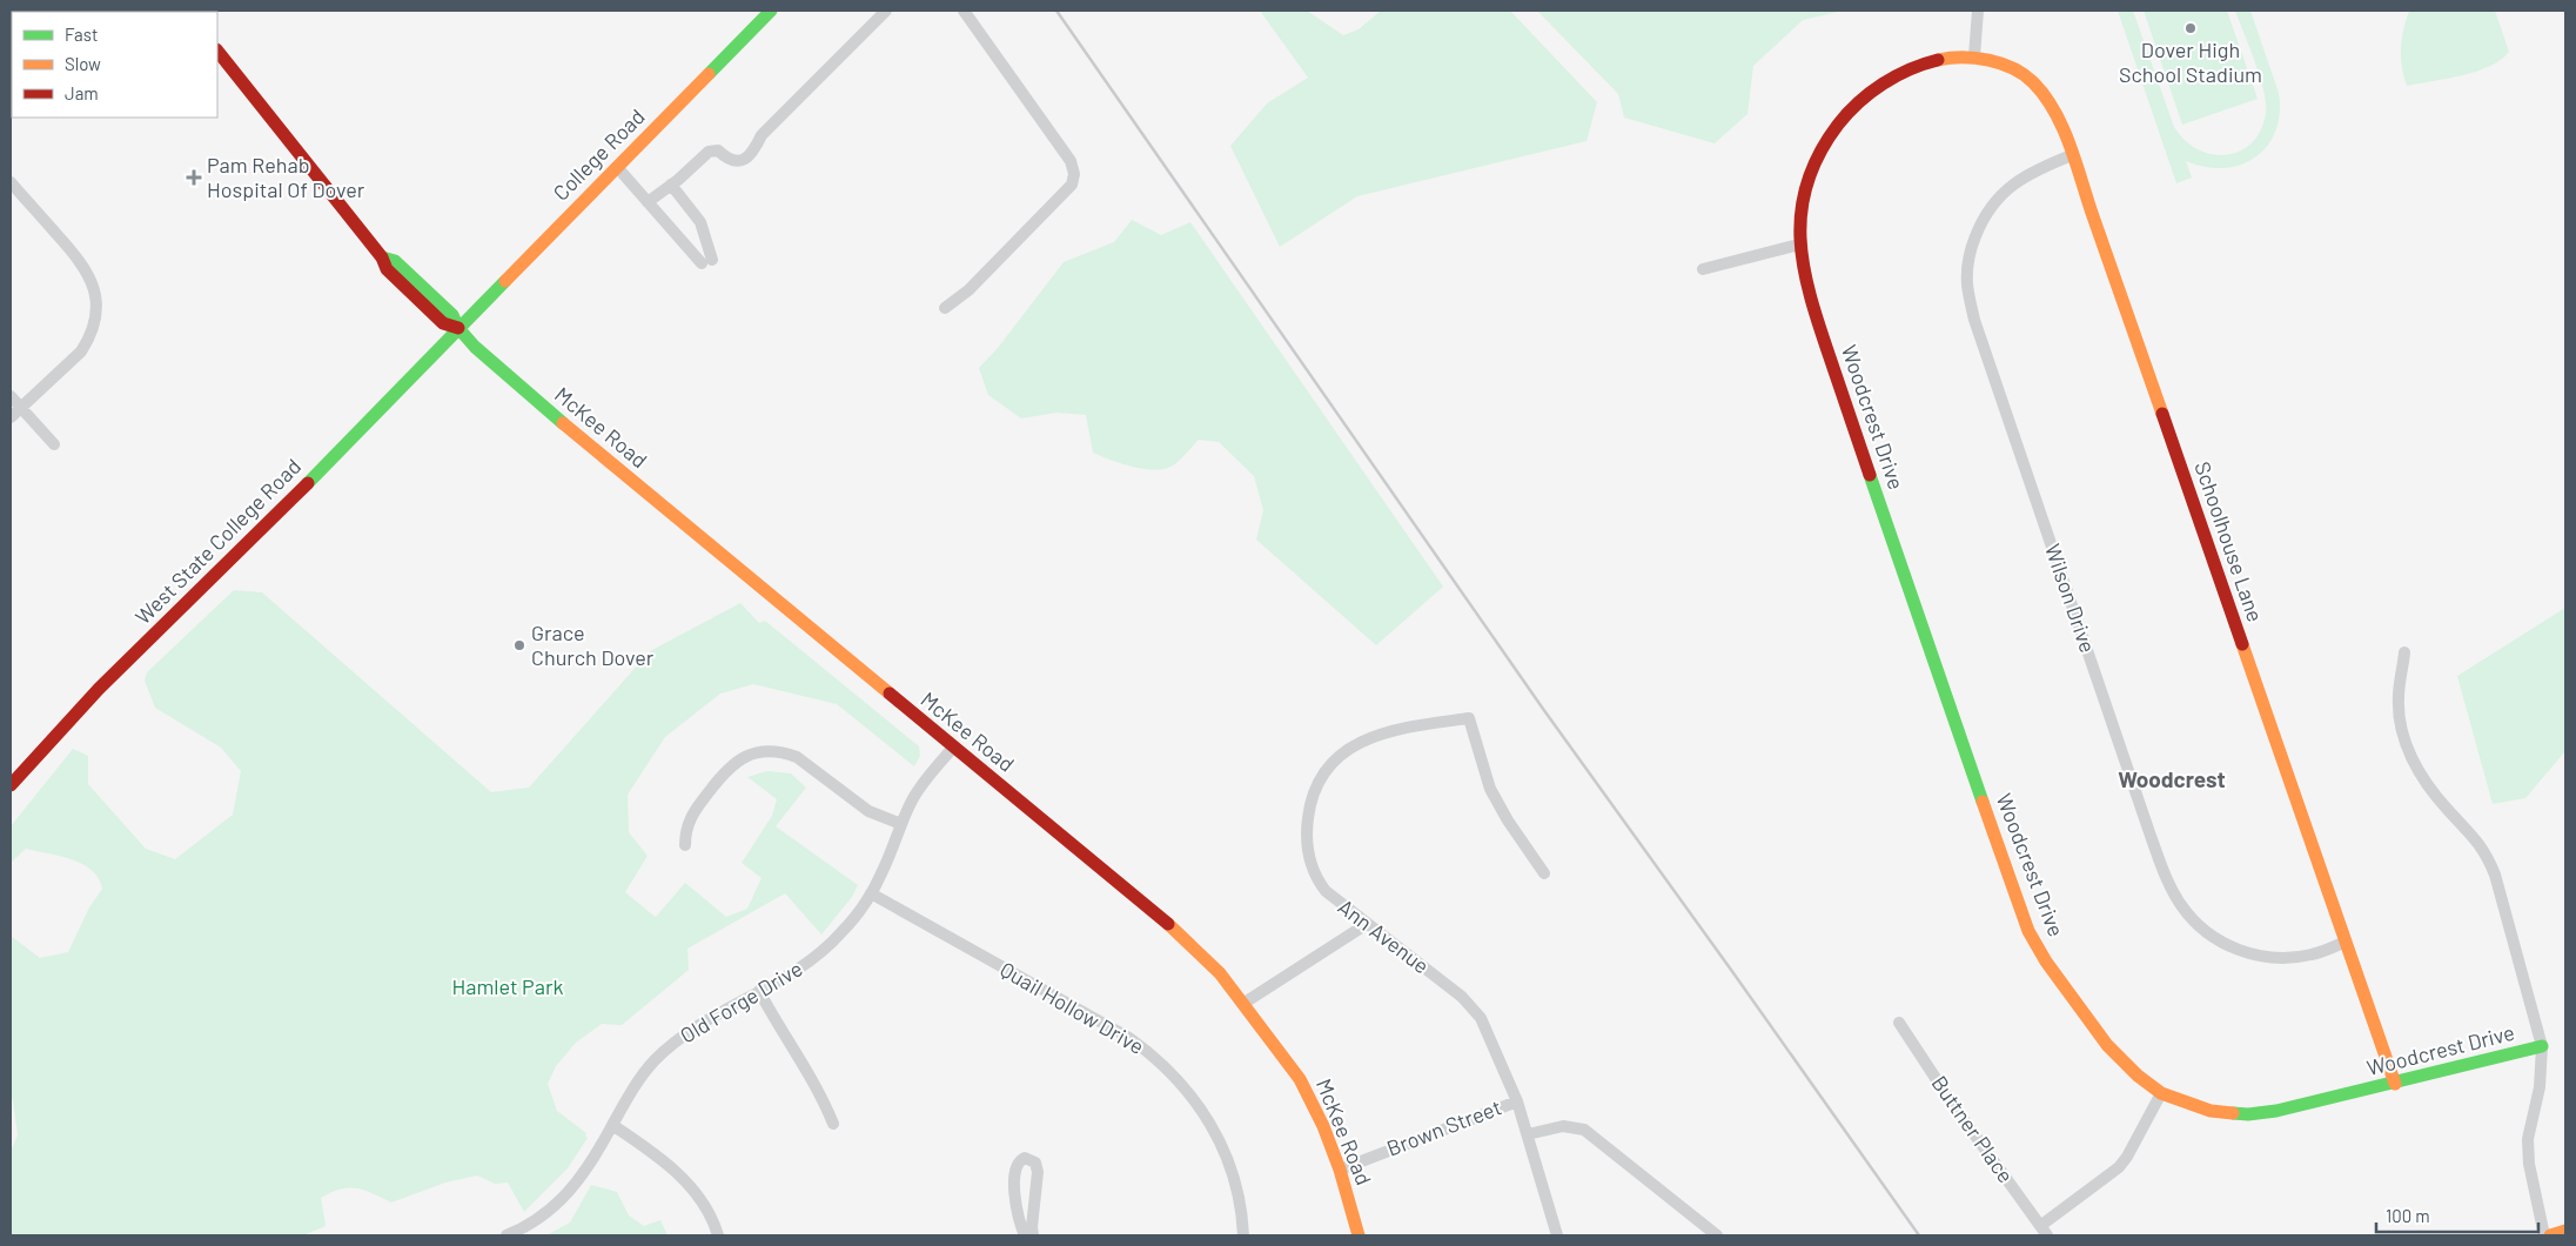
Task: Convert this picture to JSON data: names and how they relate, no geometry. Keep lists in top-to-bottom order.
{
  "streets": {
    "street": [
      "College Road",
      "Woodcrest Drive",
      "McKee Road",
      "West State College Road",
      "Schoolhouse Lane",
      "Wilson Drive",
      "Ann Avenue",
      "Old Forge Drive",
      "Quail Hollow Drive",
      "Brown Street",
      "Buttner Place"
    ]
  },
  "crossings": [
    ["College Road", "McKee Road"],
    ["College Road", "West State College Road"],
    ["Woodcrest Drive", "Schoolhouse Lane"],
    ["McKee Road", "West State College Road"],
    ["McKee Road", "Old Forge Drive"],
    ["McKee Road", "Brown Street"],
    ["Schoolhouse Lane", "Wilson Drive"],
    ["Ann Avenue", "Brown Street"],
    ["Old Forge Drive", "Quail Hollow Drive"]
  ],
  "districts": ["Woodcrest"],
  "parks": ["Hamlet Park"],
  "places": {
    "other": ["Dover High School Stadium", "Grace Church Dover"],
    "health": ["Pam Rehab Hospital Of Dover"]
  },
  "legend": ["Fast", "Slow", "Jam"],
  "scale_bar": "100 m"
}
